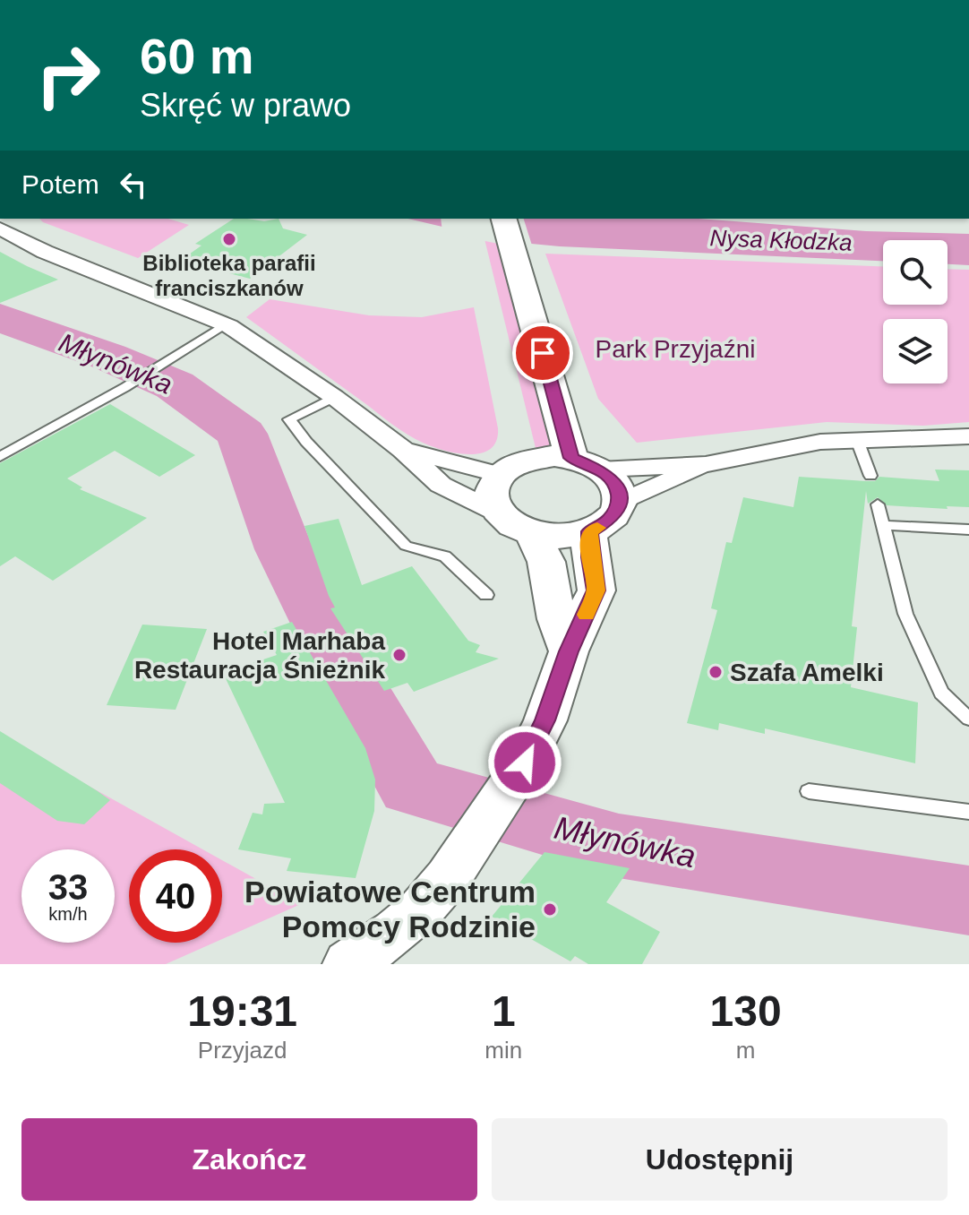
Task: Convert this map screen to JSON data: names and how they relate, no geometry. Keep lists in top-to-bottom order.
{
  "water": ["Nysa Kłodzka", "Młynówka"],
  "parks": ["Park Przyjaźni"],
  "places": [
    "Biblioteka parafii franciszkanów",
    "Hotel Marhaba Restauracja Śnieżnik",
    "Szafa Amelki",
    "Powiatowe Centrum Pomocy Rodzinie"
  ],
  "page": {
    "turn": ["60 m", "Skręć w prawo"],
    "then": "Potem",
    "speed": "33 km/h",
    "limit": "40",
    "eta": [
      "19:31",
      "Przyjazd",
      "1",
      "min",
      "130",
      "m"
    ],
    "buttons": ["Zakończ", "Udostępnij"]
  }
}
